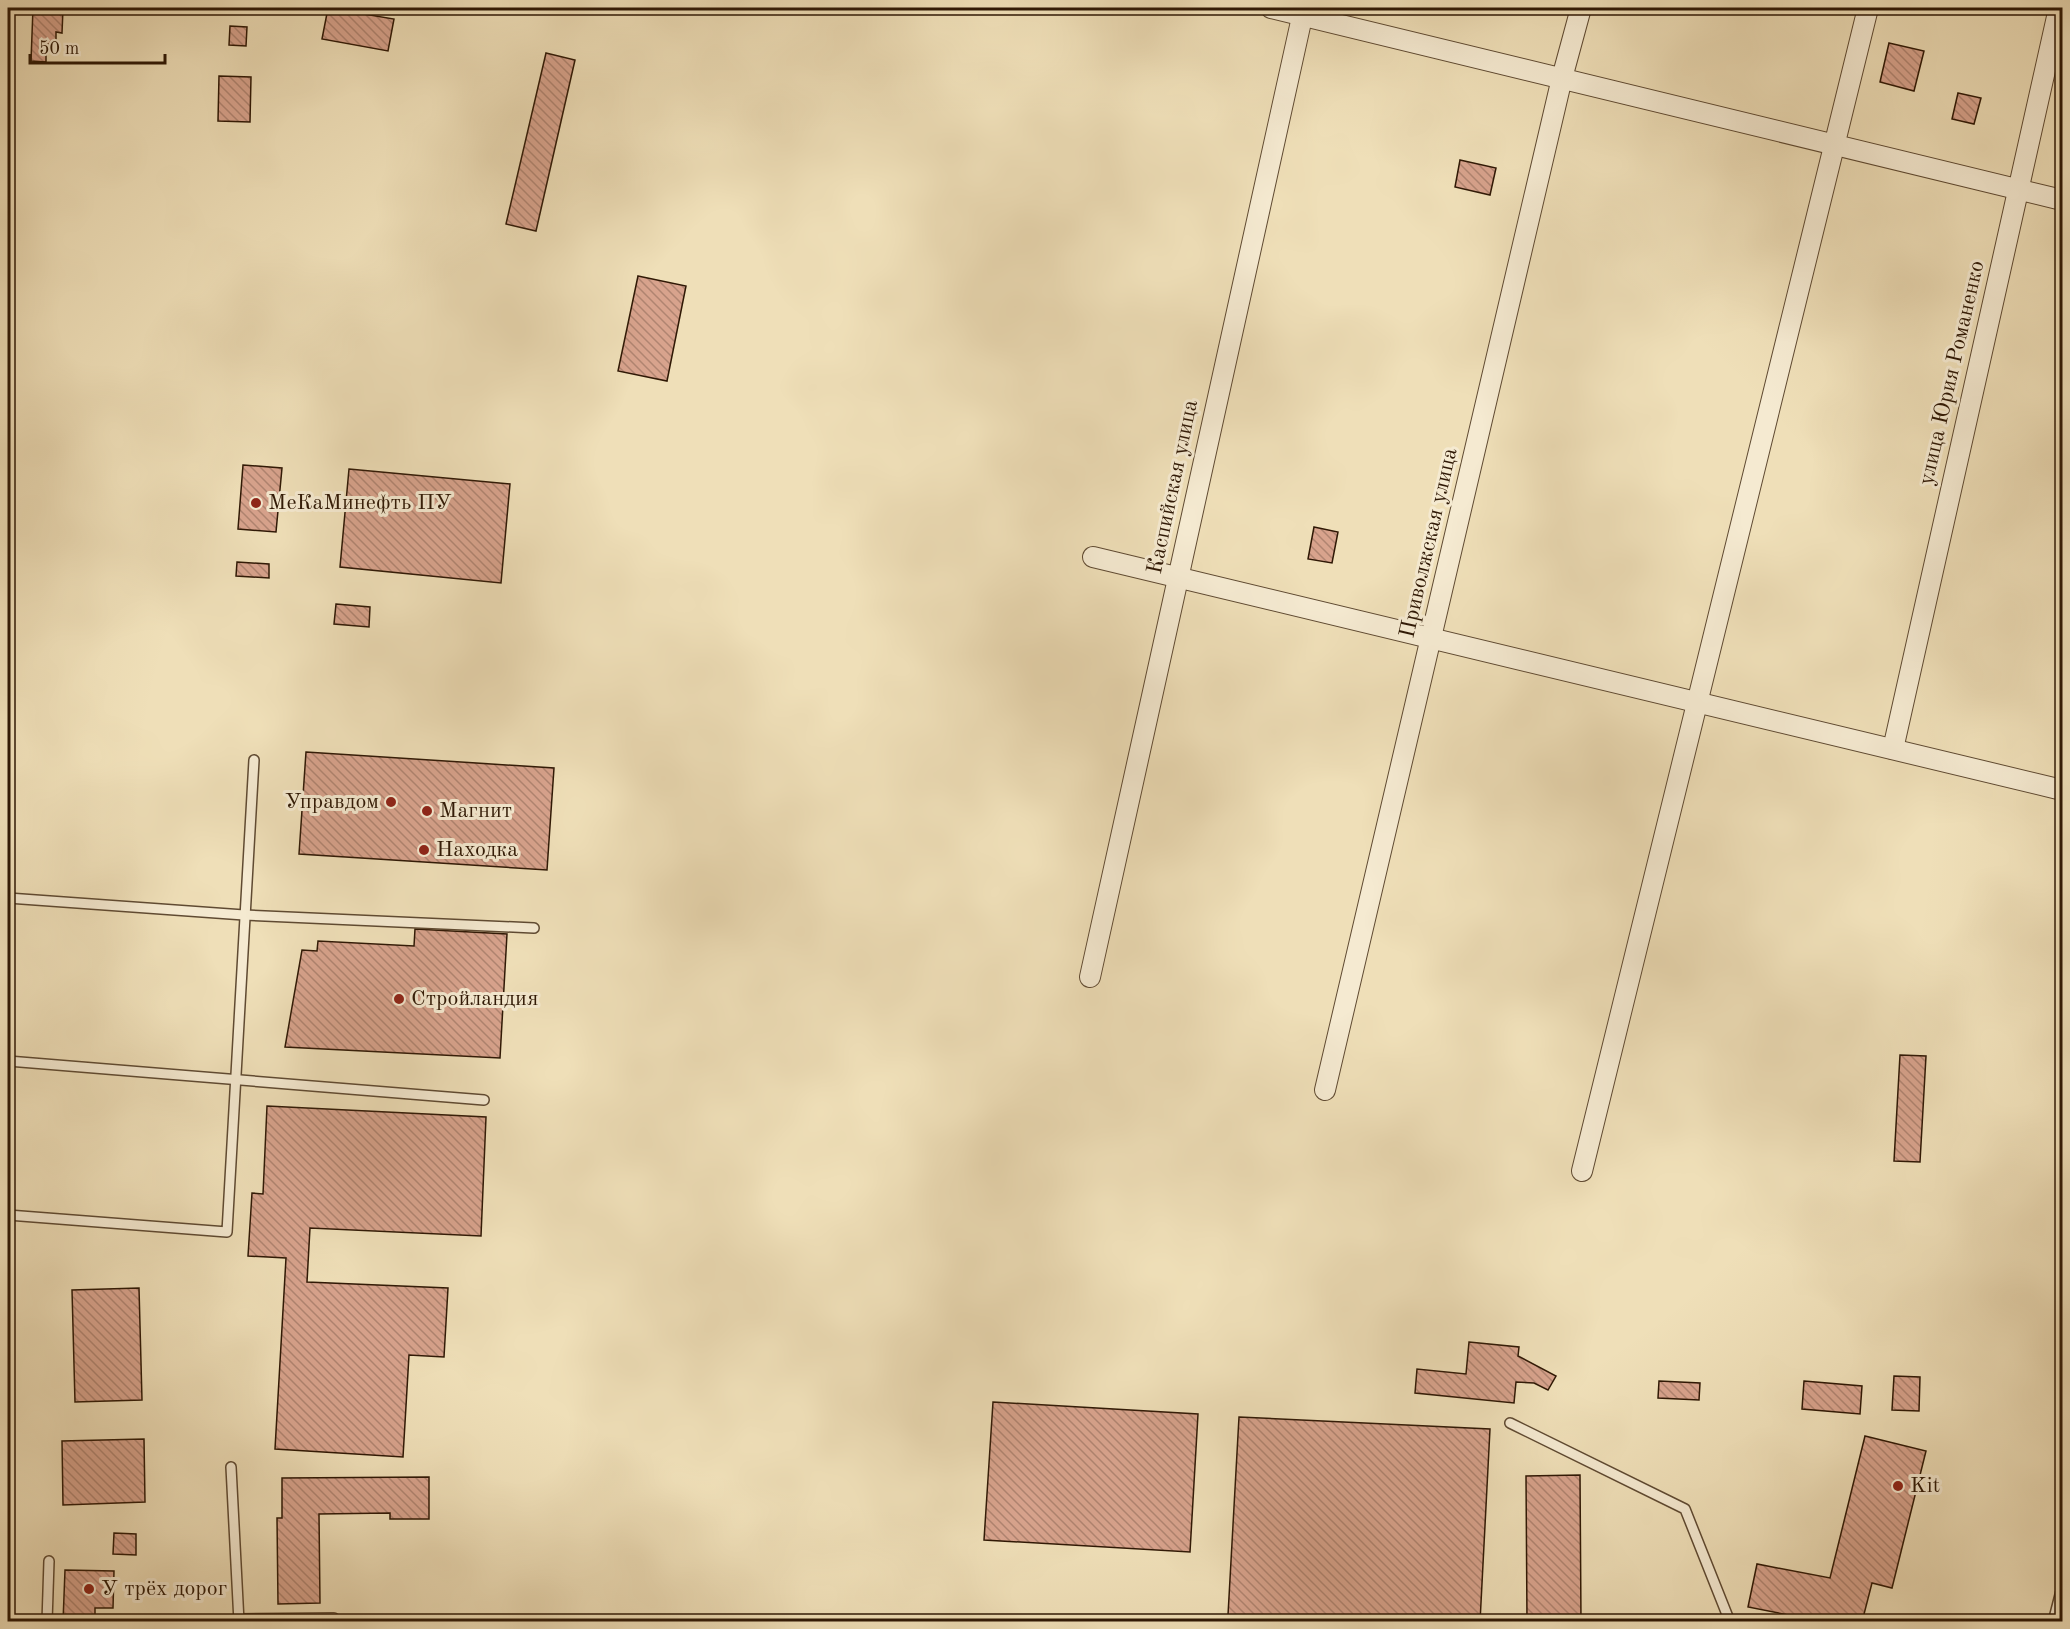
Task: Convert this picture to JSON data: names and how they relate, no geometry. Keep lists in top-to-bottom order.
{
  "streets": {
    "street": ["улица Юрия Романенко", "Каспийская улица", "Приволжская улица"]
  },
  "places": [
    "МеКаМинефть ПУ",
    "Управдом",
    "Магнит",
    "Находка",
    "Стройландия",
    "Kit",
    "У трёх дорог"
  ],
  "scale_bar": "50 m"
}
